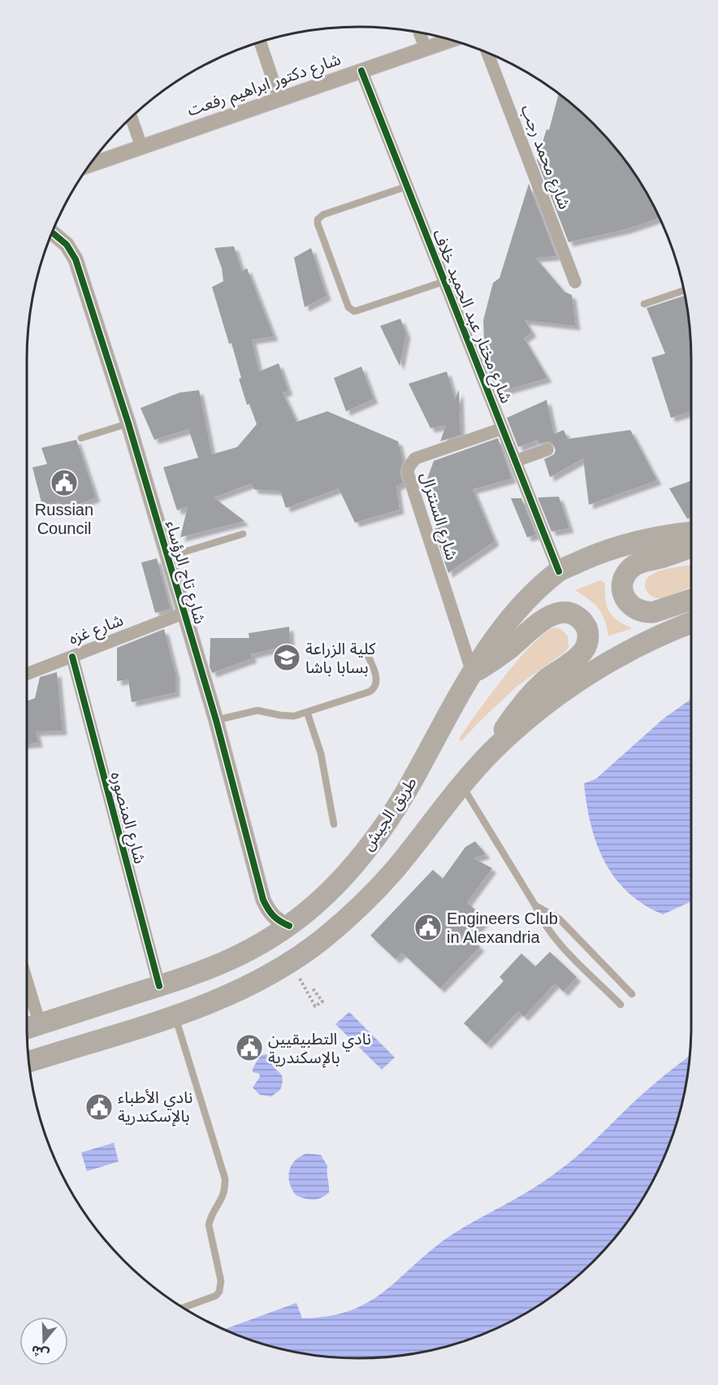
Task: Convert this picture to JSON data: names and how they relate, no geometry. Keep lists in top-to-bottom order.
{
  "streets": {
    "highway": ["طريق الجيش"],
    "street": [
      "شارع دكتور ابراهيم رفعت",
      "شارع محمد رجب",
      "شارع مختار عبد الحميد خلاف",
      "شارع السنترال",
      "شارع تاج الرؤساء",
      "شارع غزه",
      "شارع المنصوره"
    ]
  },
  "crossings": [
    ["شارع دكتور ابراهيم رفعت", "شارع مختار عبد الحميد خلاف"],
    ["شارع مختار عبد الحميد خلاف", "شارع السنترال"],
    ["شارع مختار عبد الحميد خلاف", "طريق الجيش"],
    ["شارع السنترال", "طريق الجيش"],
    ["شارع تاج الرؤساء", "شارع غزه"],
    ["شارع تاج الرؤساء", "طريق الجيش"],
    ["شارع غزه", "شارع المنصوره"],
    ["طريق الجيش", "شارع المنصوره"]
  ],
  "places": {
    "public building": [
      "Russian Council",
      "Engineers Club in Alexandria",
      "نادي التطبيقيين بالإسكندرية",
      "نادي الأطباء بالإسكندرية"
    ],
    "school or university": ["كلية الزراعة بسابا باشا"]
  },
  "north": "bottom"
}
